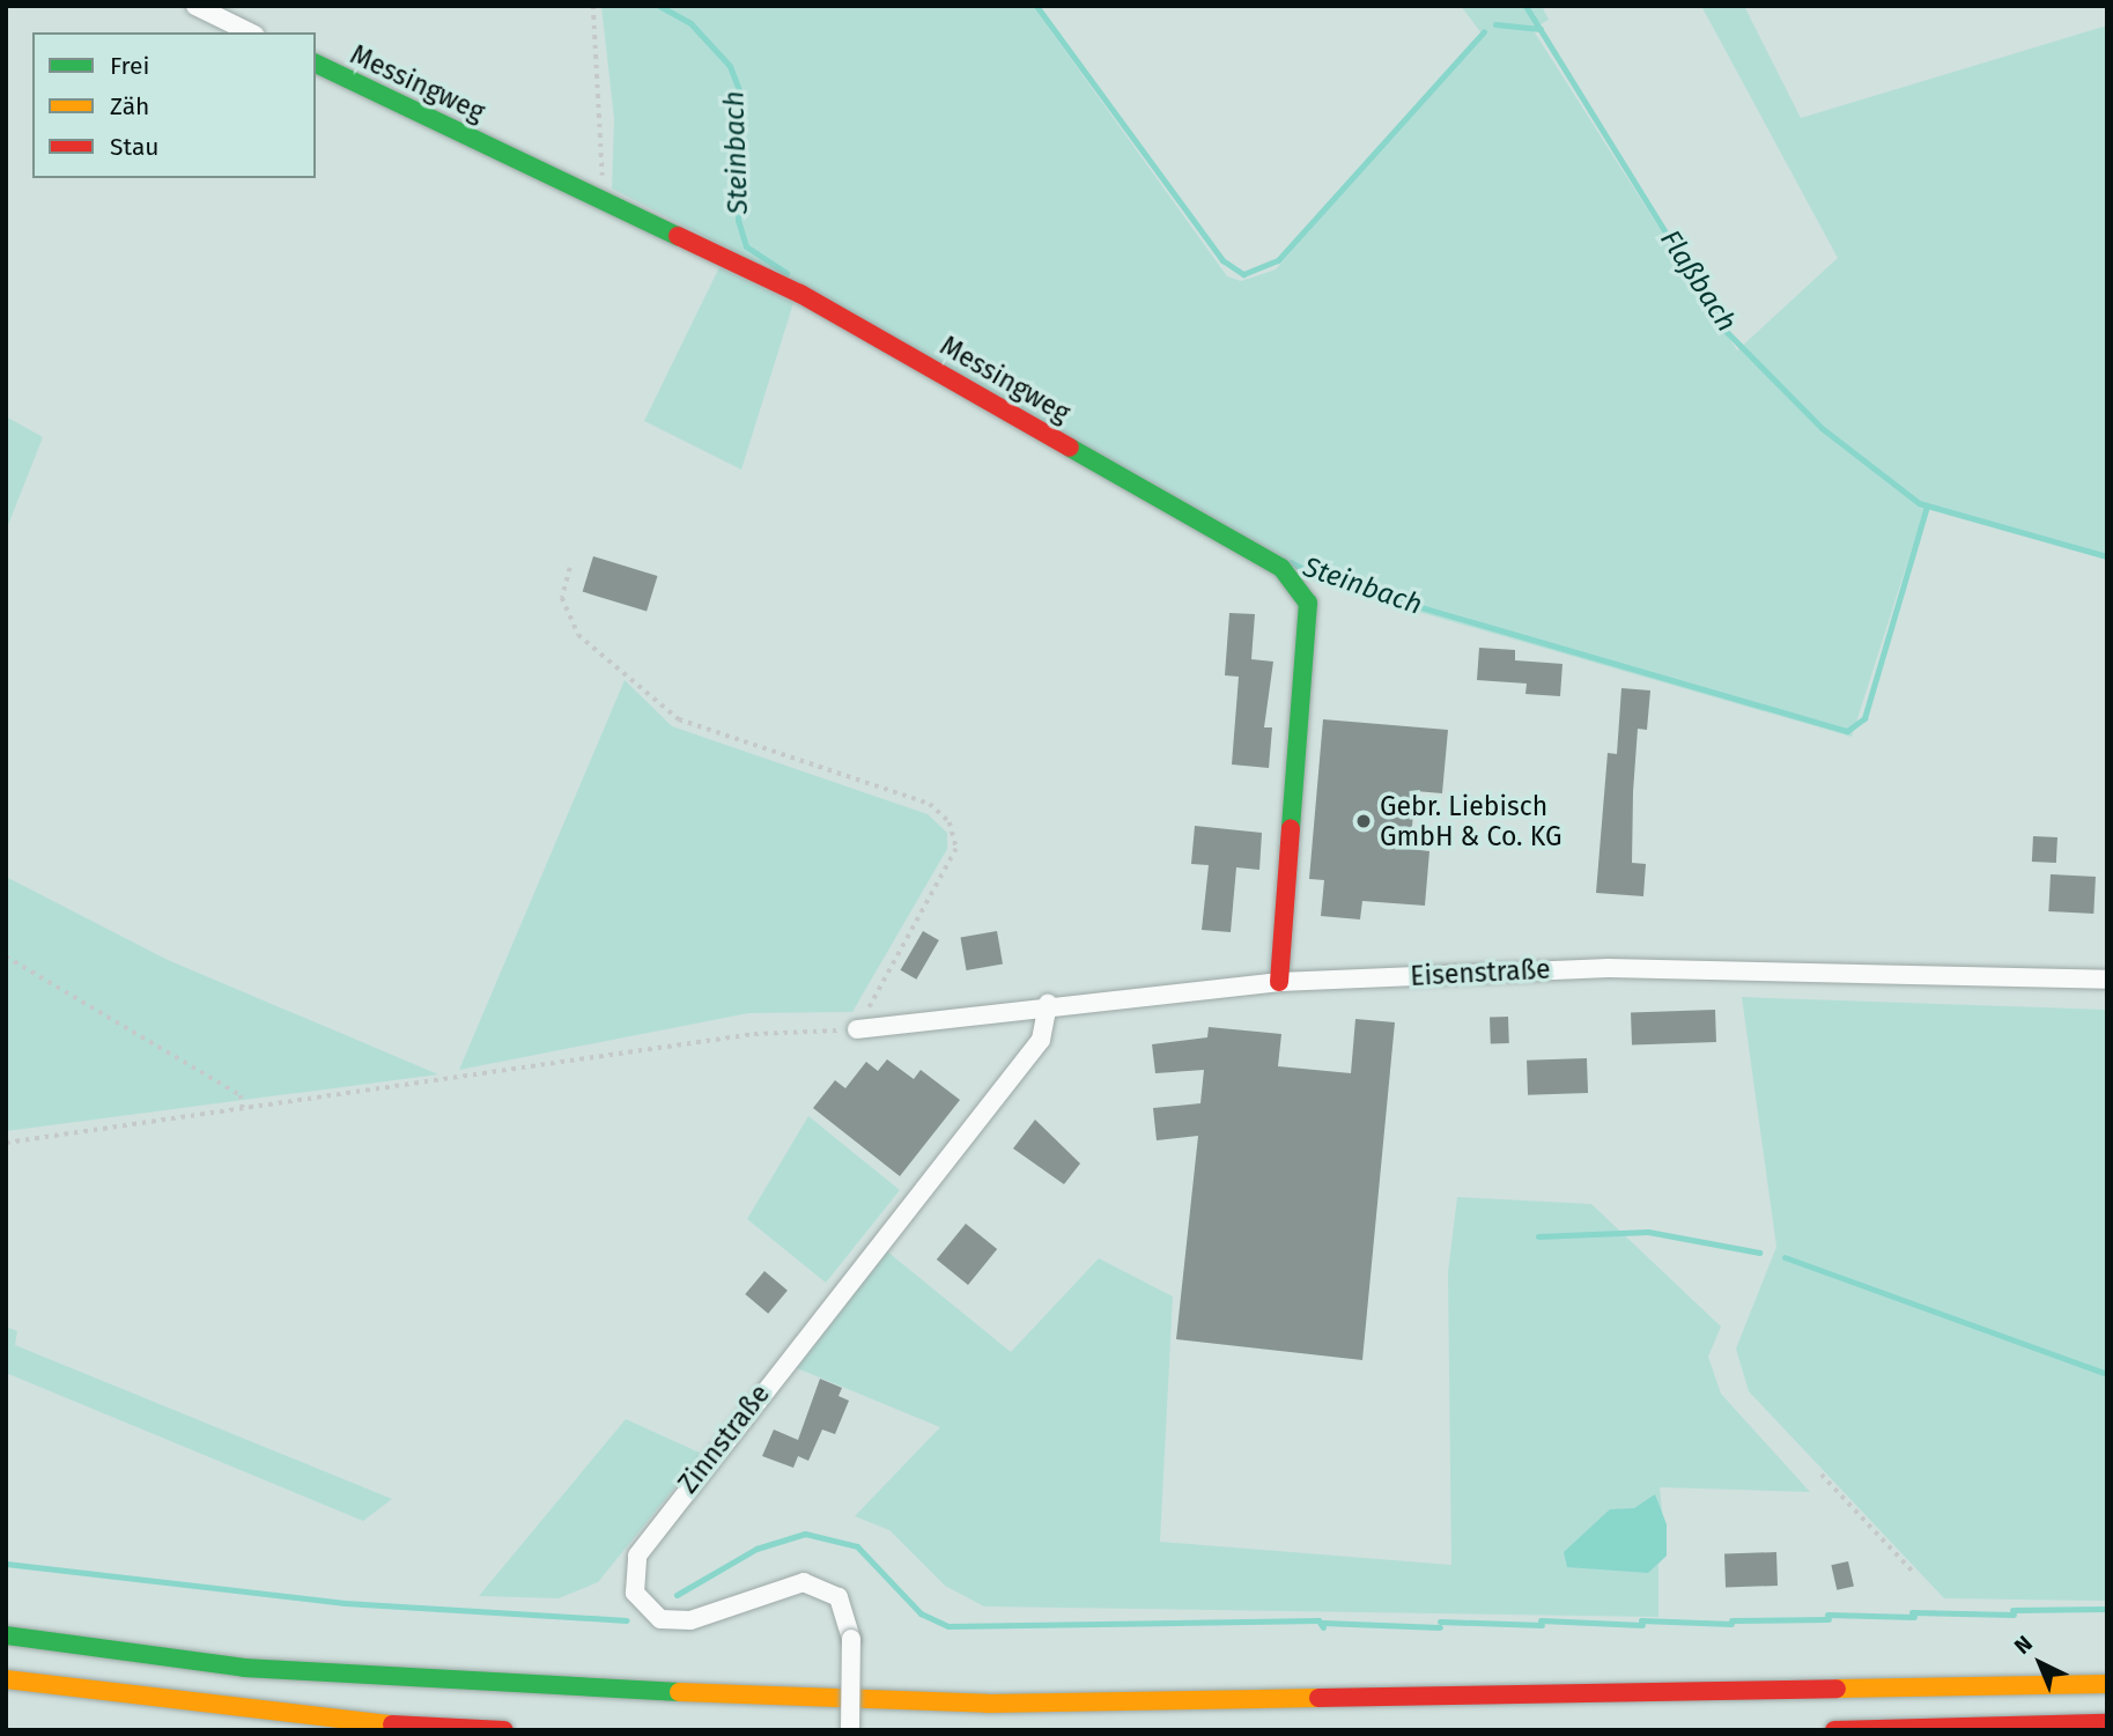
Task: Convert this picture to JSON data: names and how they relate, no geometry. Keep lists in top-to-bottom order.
{
  "streets": {
    "main road": ["Messingweg"],
    "street": ["Eisenstraße", "Zinnstraße"]
  },
  "crossings": [
    ["Messingweg", "Eisenstraße"],
    ["Eisenstraße", "Zinnstraße"]
  ],
  "water": ["Steinbach", "Flaßbach"],
  "places": ["Gebr. Liebisch GmbH & Co. KG"],
  "legend": ["Frei", "Zäh", "Stau"],
  "north": "top left"
}
